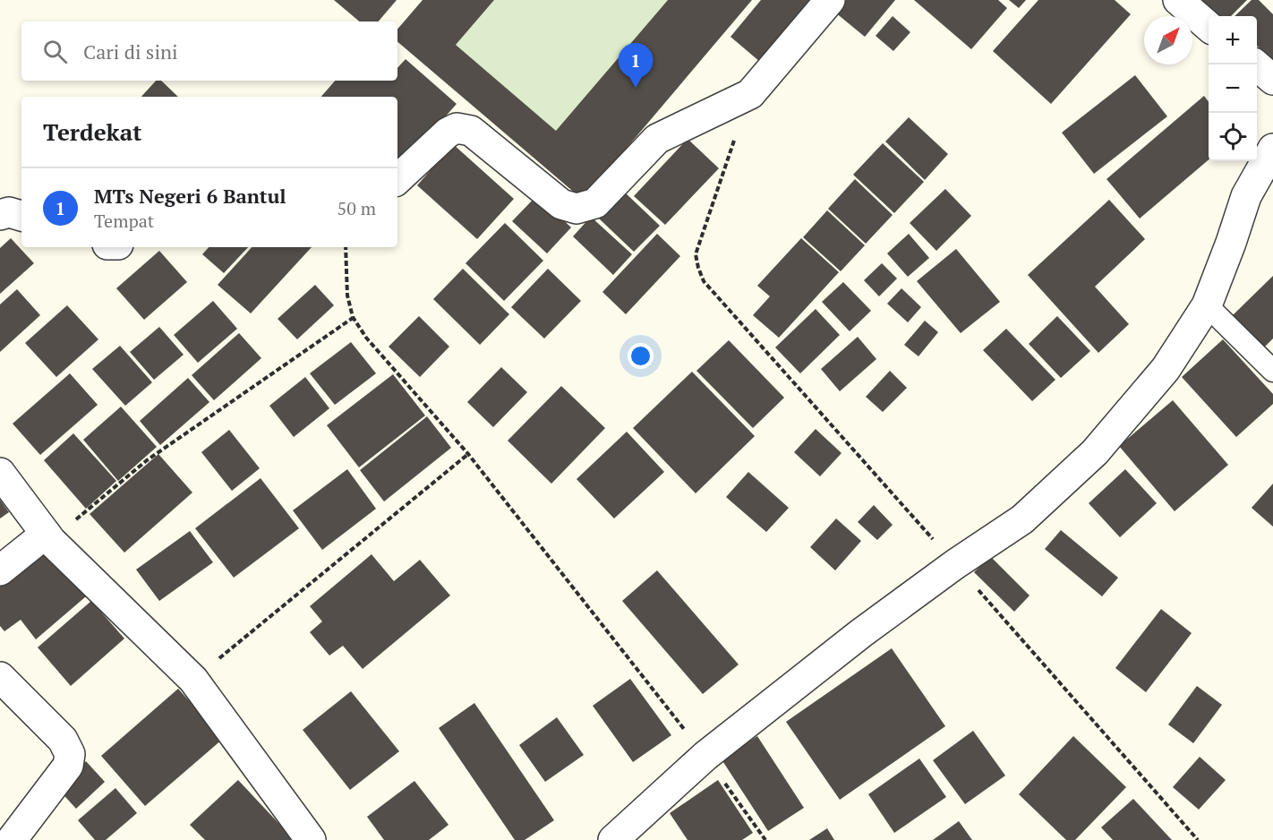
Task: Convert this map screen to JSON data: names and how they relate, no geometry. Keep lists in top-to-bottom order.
{
  "north": "top right",
  "page": {
    "map_buttons": ["+", "−"],
    "search": "Cari di sini",
    "pins": "1",
    "heading": "Terdekat",
    "list": [
      {
        "mark": "1",
        "name": "MTs Negeri 6 Bantul",
        "note": "Tempat",
        "value": "50 m"
      }
    ]
  }
}
